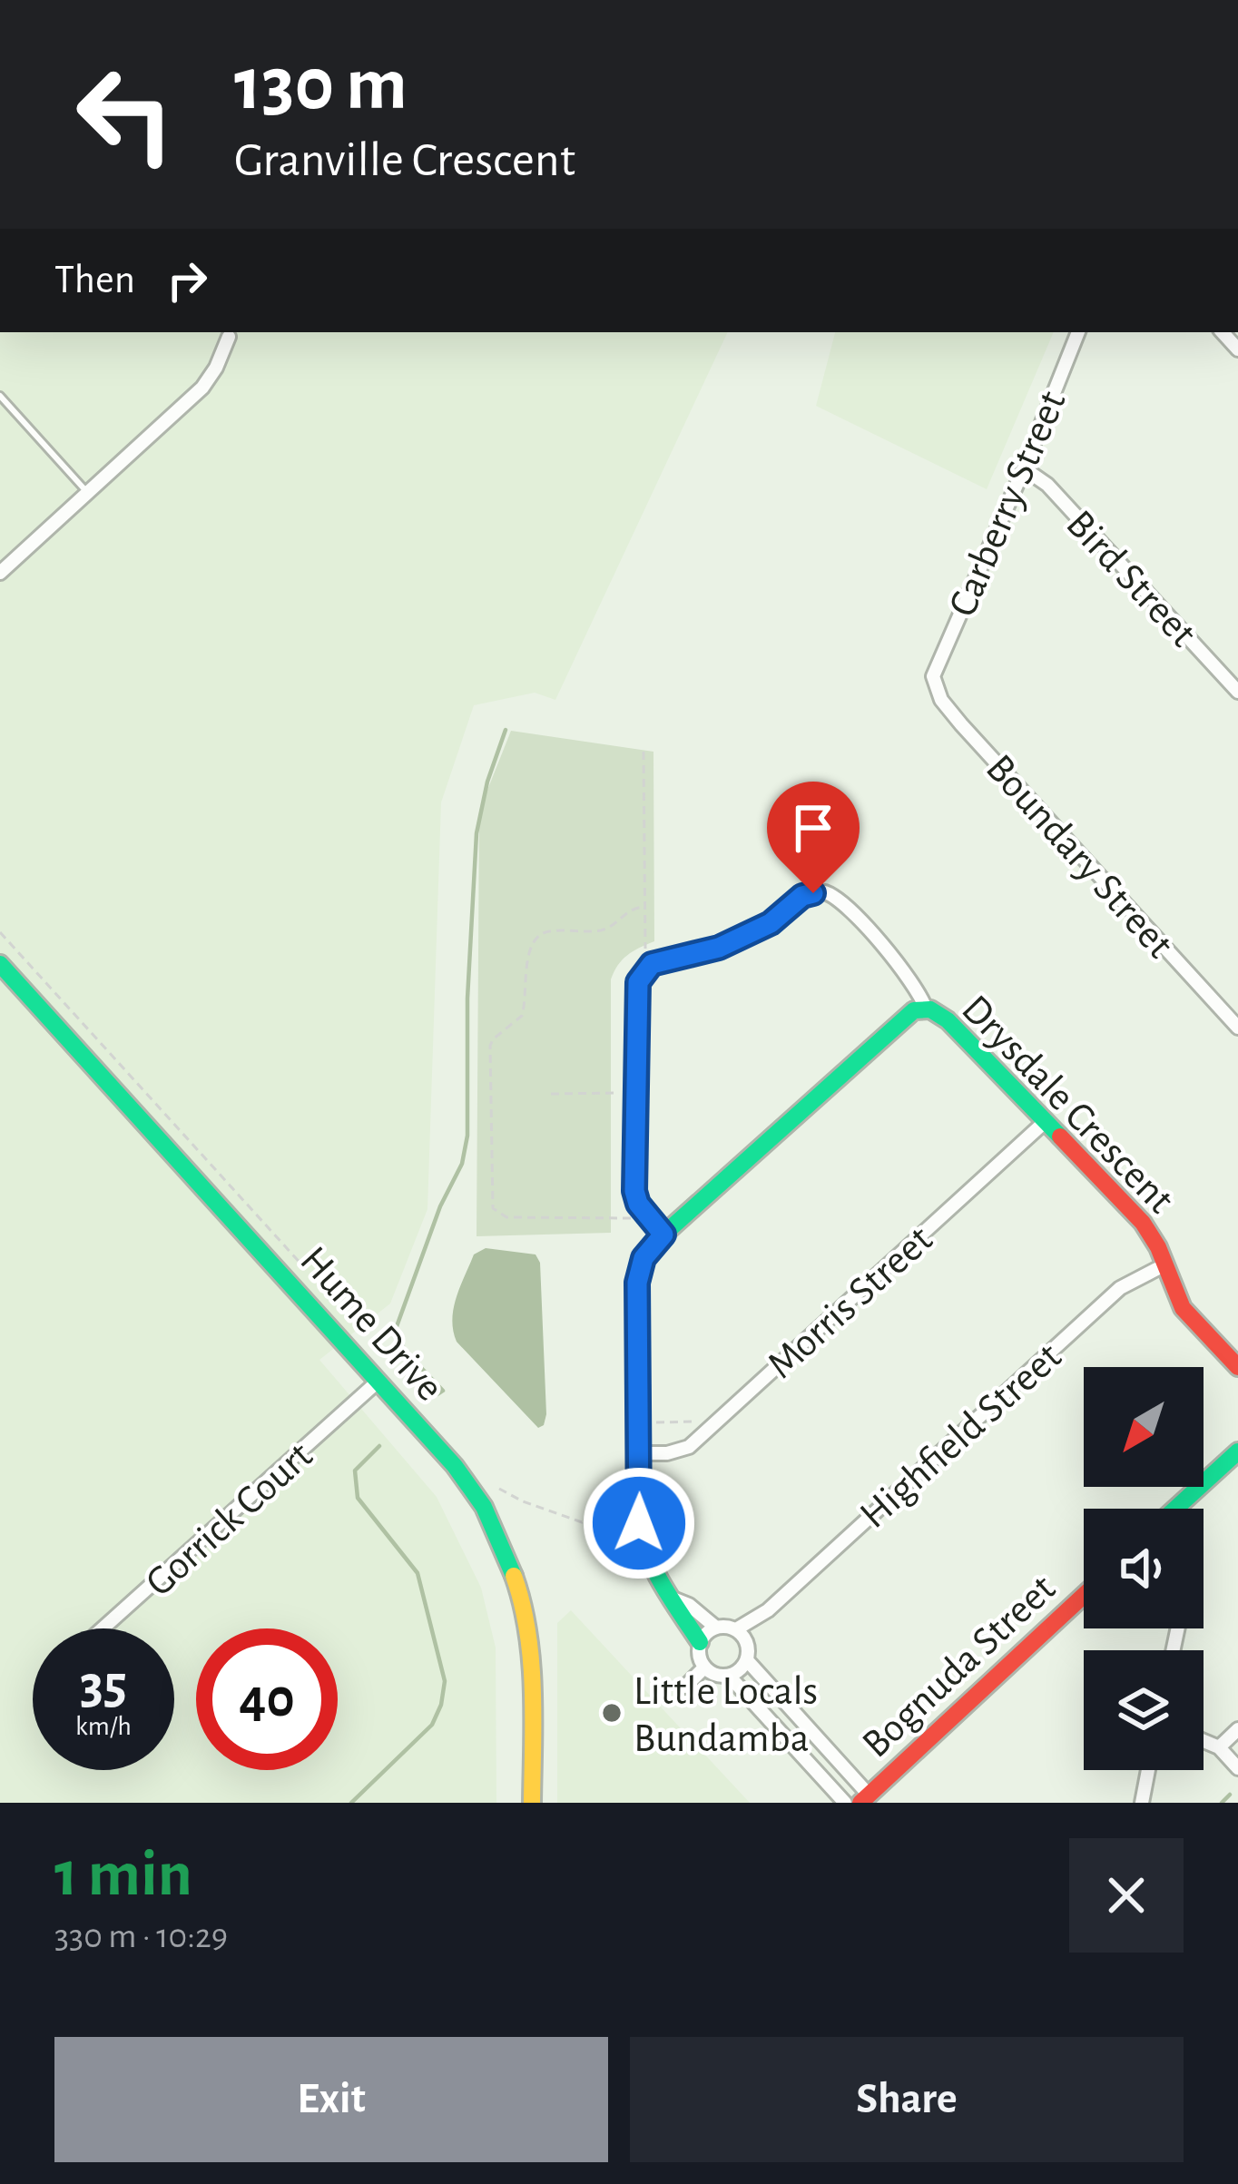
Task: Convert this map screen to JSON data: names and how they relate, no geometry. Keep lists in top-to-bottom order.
{
  "streets": {
    "street": [
      "Carberry Street",
      "Bird Street",
      "Boundary Street",
      "Drysdale Crescent",
      "Morris Street",
      "Hume Drive",
      "Highfield Street",
      "Gorrick Court",
      "Bognuda Street"
    ]
  },
  "crossings": [
    ["Carberry Street", "Bird Street"],
    ["Carberry Street", "Boundary Street"],
    ["Drysdale Crescent", "Morris Street"],
    ["Drysdale Crescent", "Highfield Street"],
    ["Hume Drive", "Gorrick Court"]
  ],
  "places": ["Little Locals Bundamba"],
  "north": "bottom left",
  "page": {
    "turn": ["130 m", "Granville Crescent"],
    "then": "Then",
    "speed": "35 km/h",
    "limit": "40",
    "heading": ["1 min", "330 m · 10:29"],
    "buttons": ["Exit", "Share"]
  }
}
